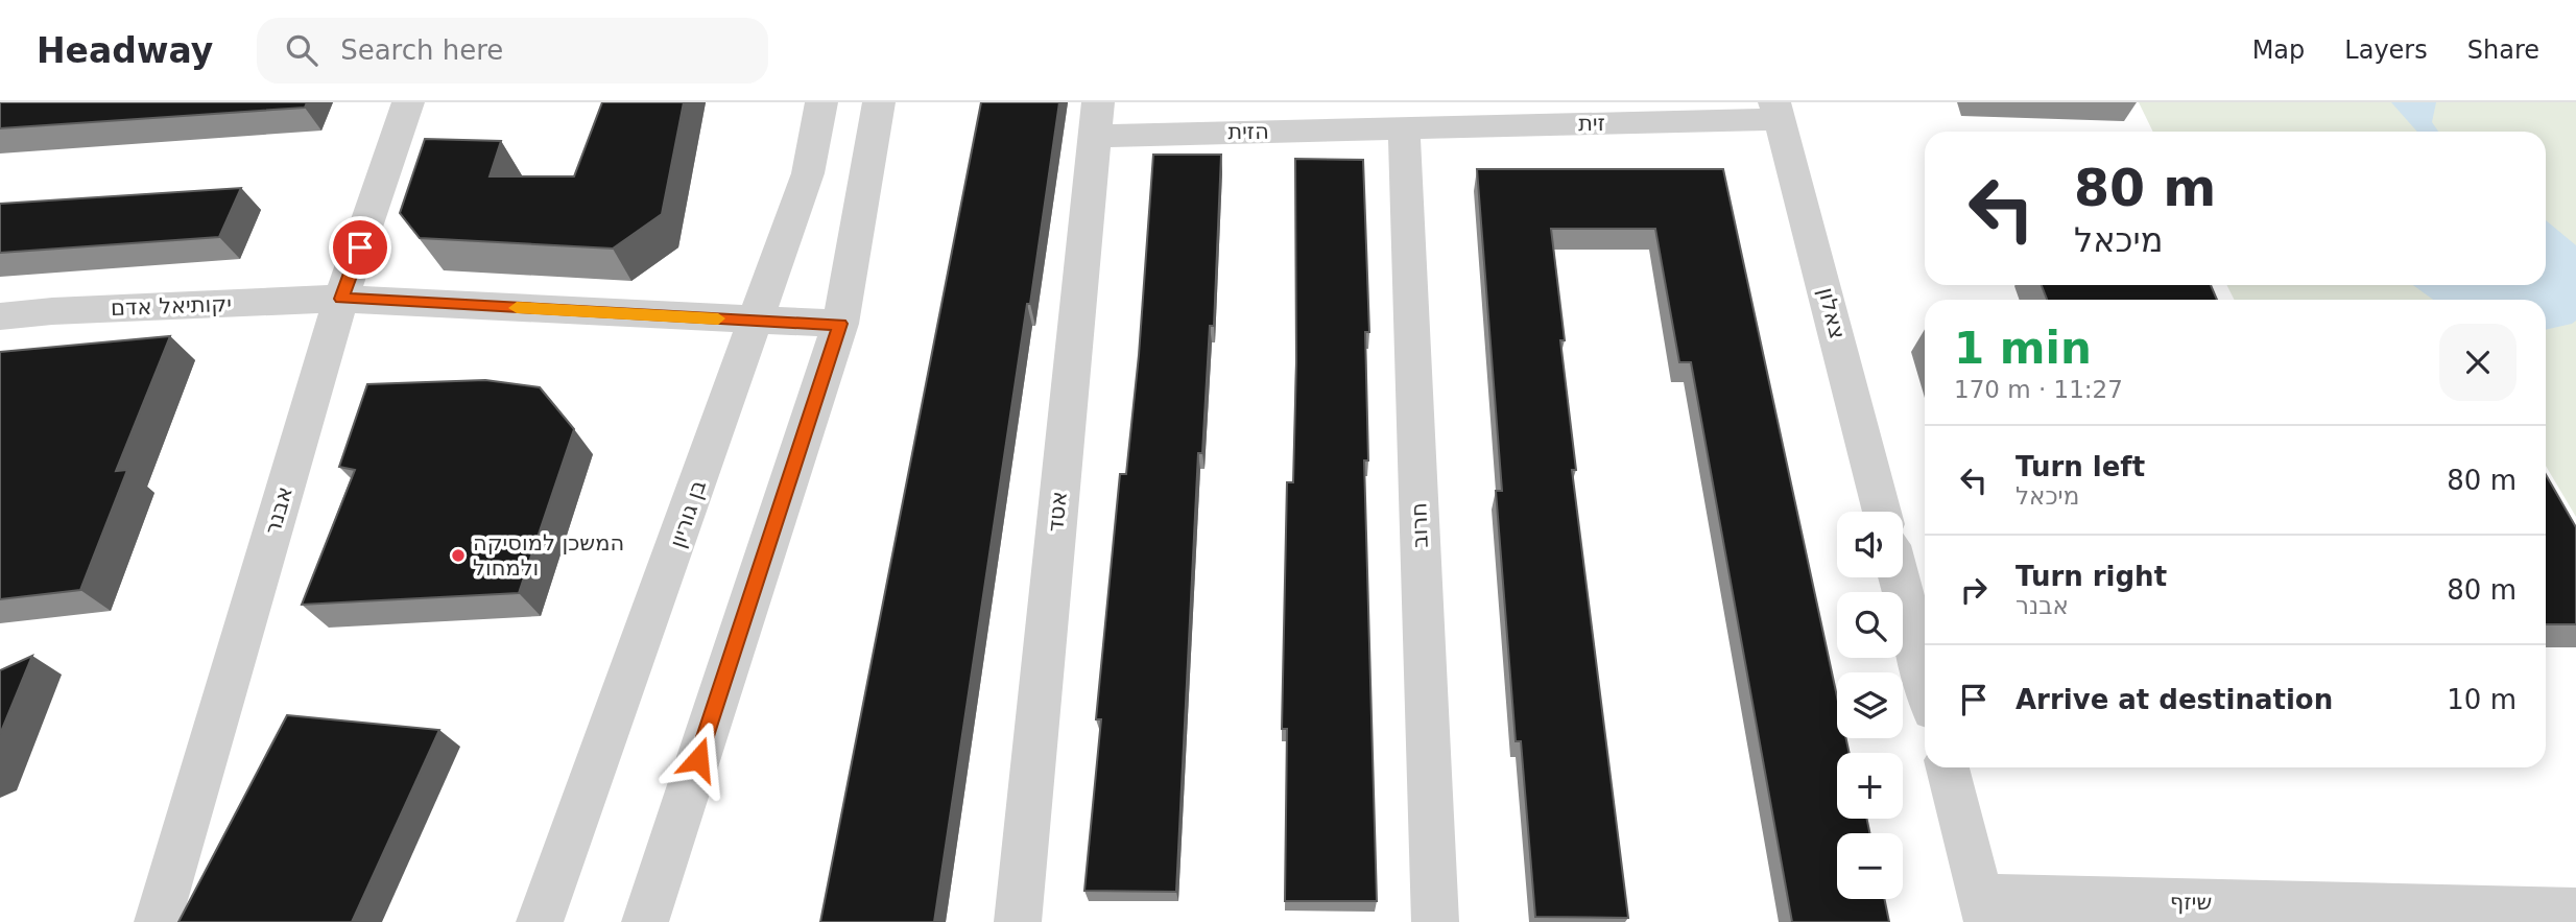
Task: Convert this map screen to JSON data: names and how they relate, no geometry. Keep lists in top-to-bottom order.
{
  "streets": {
    "street": [
      "זית",
      "הזית",
      "יקותיאל אדם",
      "צאלון",
      "אבנר",
      "אטד",
      "בן גוריון",
      "חרוב",
      "שיזף"
    ]
  },
  "crossings": [
    ["זית", "הזית"],
    ["זית", "צאלון"],
    ["זית", "חרוב"],
    ["הזית", "אטד"],
    ["הזית", "חרוב"],
    ["יקותיאל אדם", "אבנר"],
    ["יקותיאל אדם", "בן גוריון"]
  ],
  "places": ["המשכן למוסיקה ולמחול"],
  "page": {
    "header": "Headway",
    "search": "Search here",
    "nav": ["Map", "Layers", "Share"],
    "turn": ["80 m", "מיכאל"],
    "heading": ["1 min", "170 m · 11:27"],
    "list": [
      {
        "name": "Turn left",
        "note": "מיכאל",
        "value": "80 m"
      },
      {
        "name": "Turn right",
        "note": "אבנר",
        "value": "80 m"
      },
      {
        "name": "Arrive at destination",
        "value": "10 m"
      }
    ],
    "map_buttons": ["+", "−"]
  }
}
